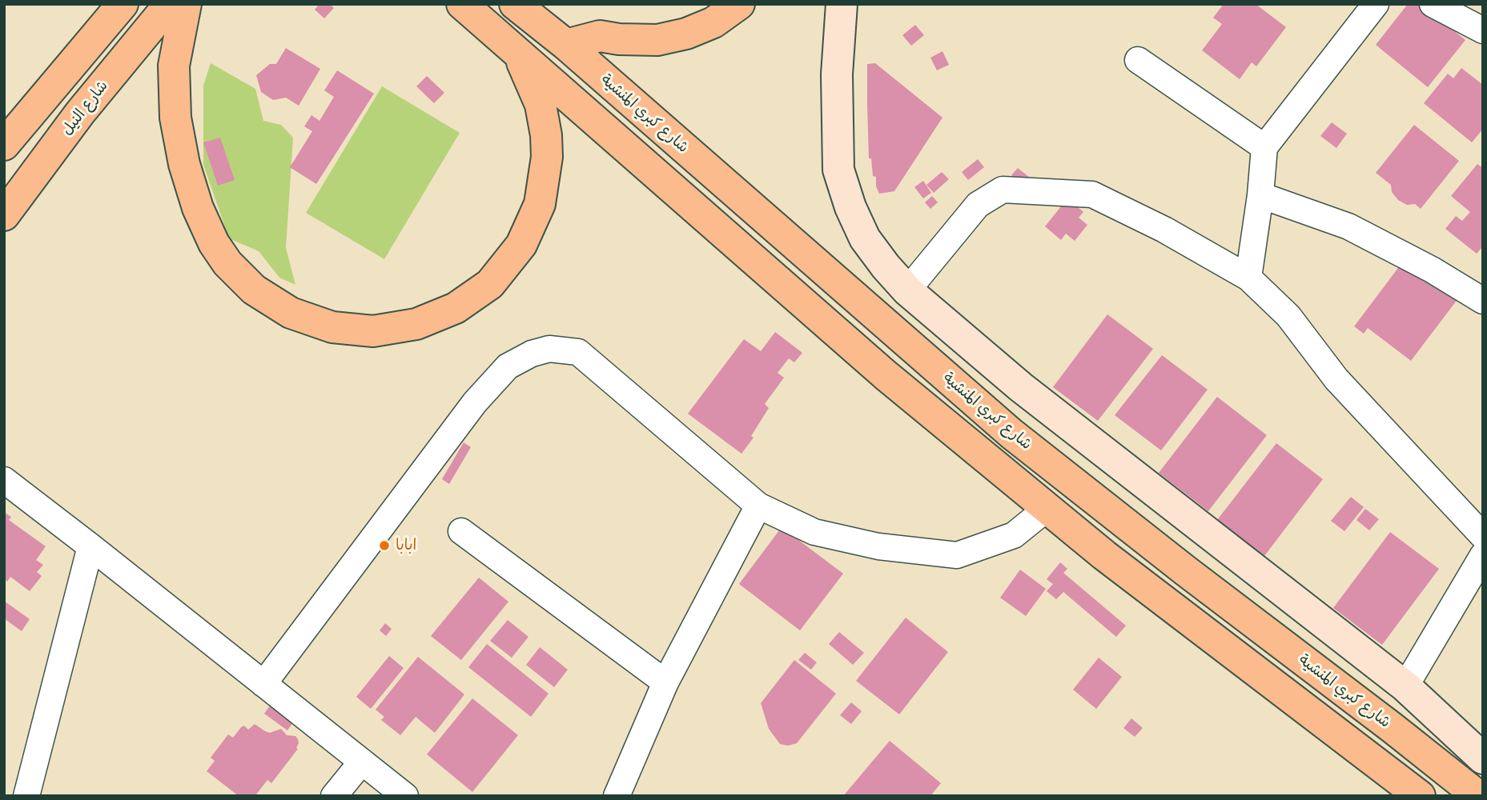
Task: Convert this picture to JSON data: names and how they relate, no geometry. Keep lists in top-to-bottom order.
{
  "streets": {
    "main road": ["شارع النيل", "شارع كبري المنشية"]
  },
  "places": ["ابابا"]
}
